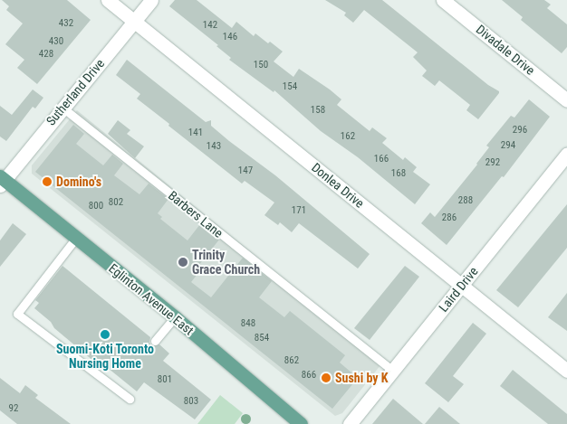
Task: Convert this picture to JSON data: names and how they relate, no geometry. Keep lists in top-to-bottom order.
{
  "streets": {
    "main road": ["Eglinton Avenue East"],
    "street": [
      "Divadale Drive",
      "Sutherland Drive",
      "Donlea Drive",
      "Laird Drive"
    ],
    "lane": ["Barbers Lane"]
  },
  "crossings": [
    ["Sutherland Drive", "Donlea Drive"],
    ["Sutherland Drive", "Barbers Lane"],
    ["Sutherland Drive", "Eglinton Avenue East"],
    ["Donlea Drive", "Laird Drive"],
    ["Barbers Lane", "Laird Drive"]
  ],
  "places": [
    "Domino's",
    "Trinity Grace Church",
    "Suomi-Koti Toronto Nursing Home",
    "Sushi by K"
  ],
  "house_numbers": [
    "432",
    "142",
    "146",
    "430",
    "428",
    "150",
    "154",
    "158",
    "296",
    "141",
    "162",
    "294",
    "143",
    "166",
    "292",
    "147",
    "168",
    "288",
    "802",
    "800",
    "171",
    "286",
    "848",
    "854",
    "862",
    "866",
    "801",
    "803",
    "92"
  ]
}
